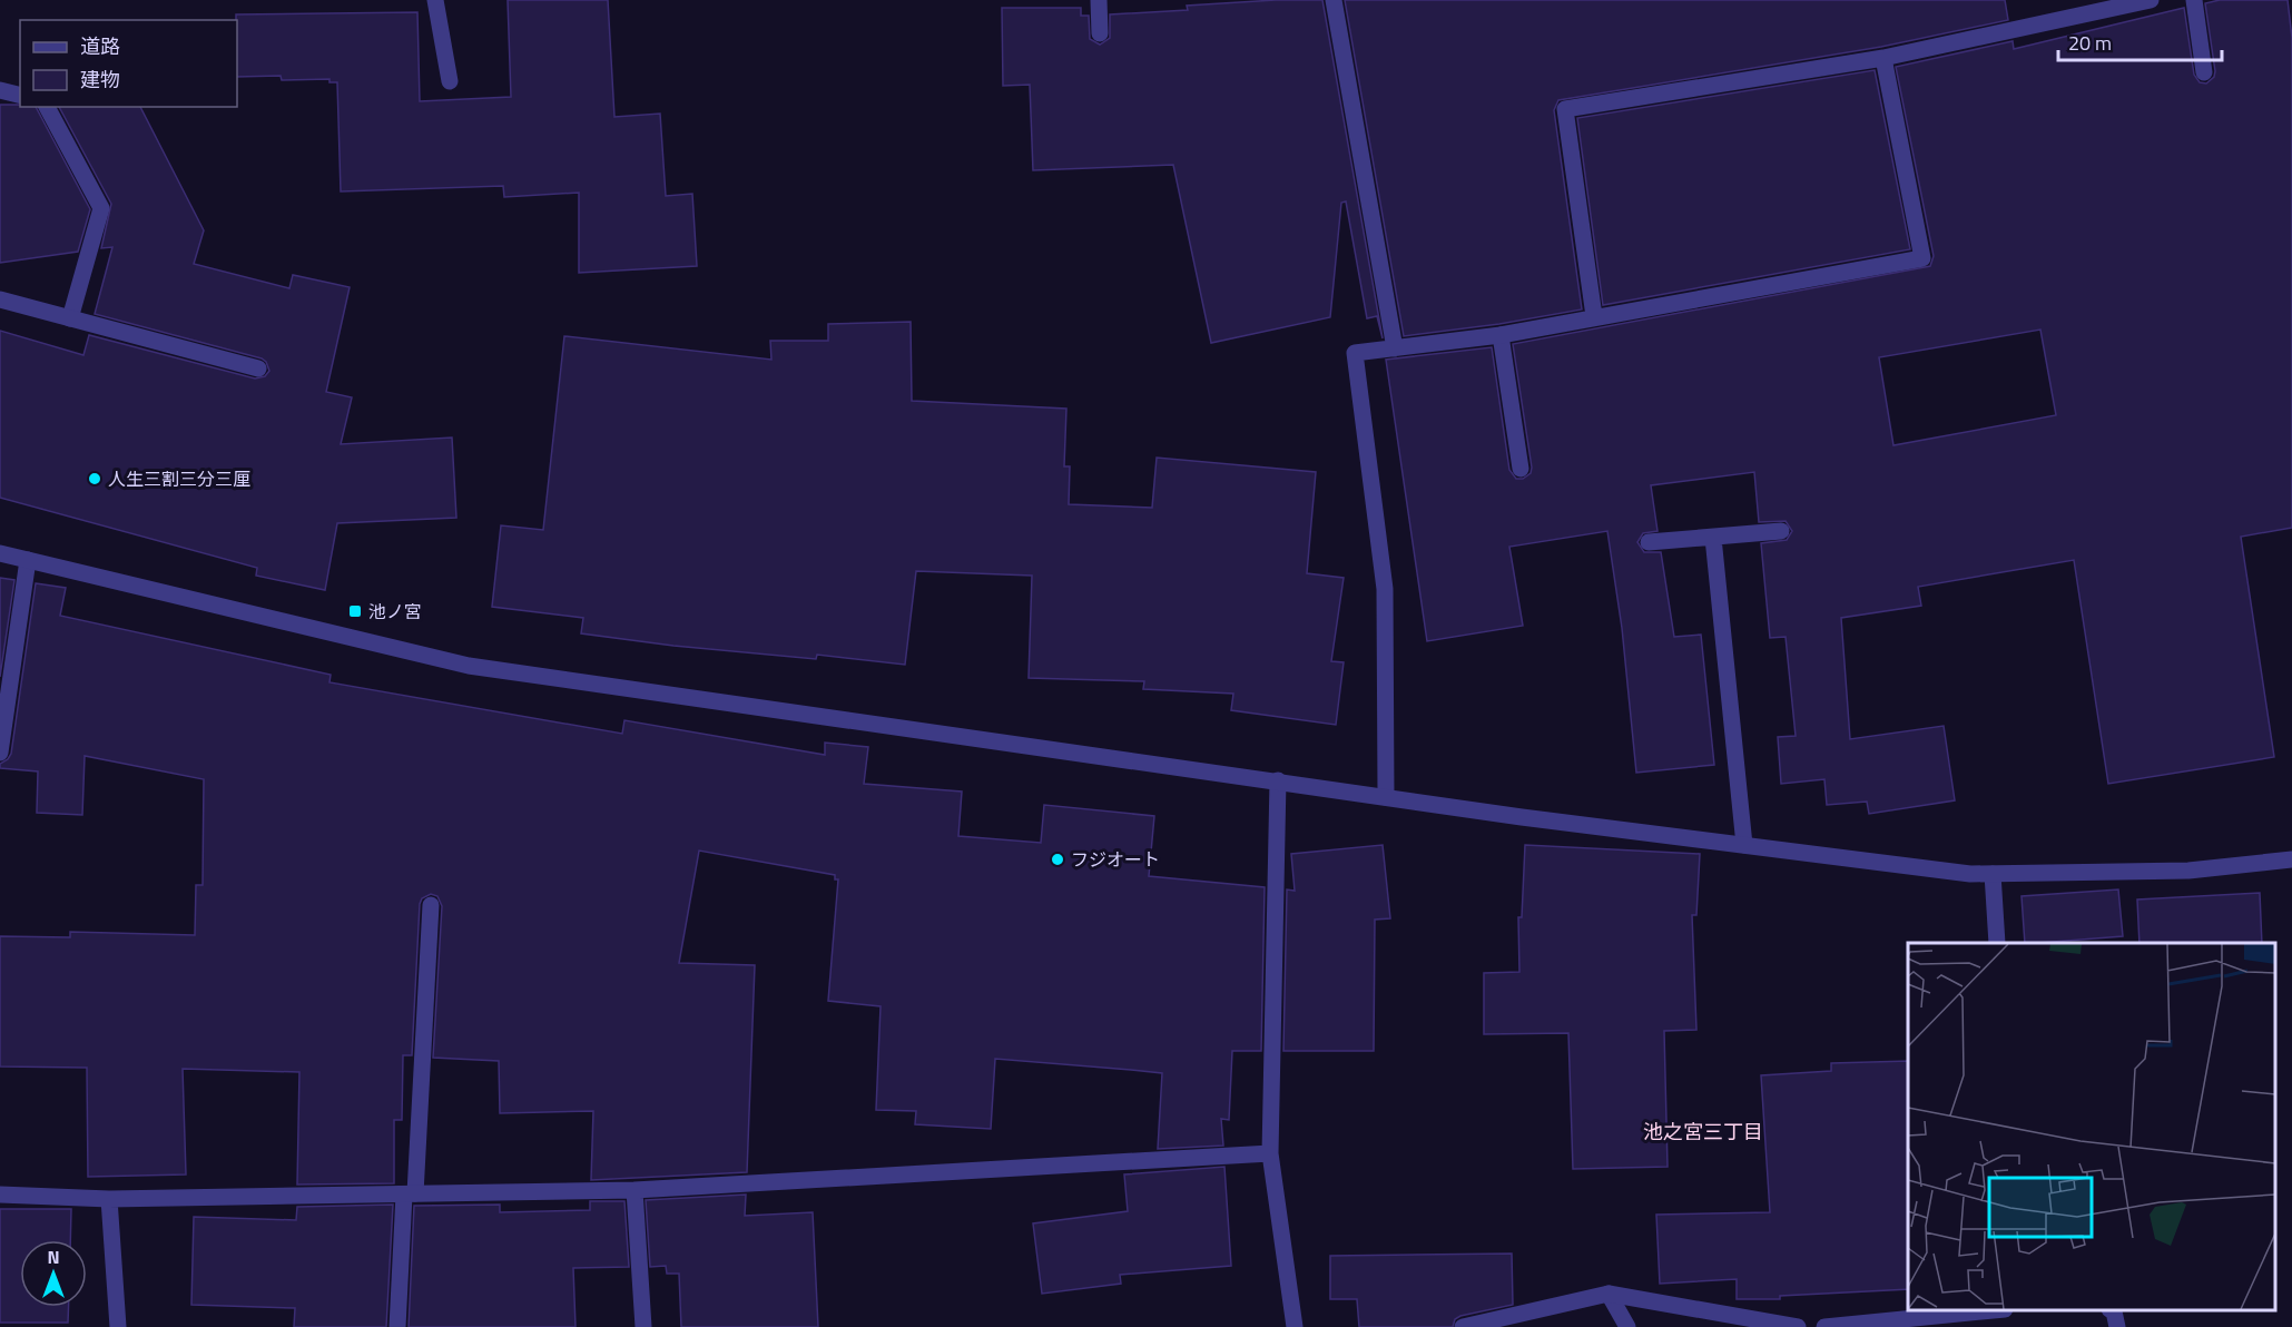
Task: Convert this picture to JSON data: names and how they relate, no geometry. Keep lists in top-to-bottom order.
{
  "districts": ["池之宮三丁目"],
  "places": {
    "other": ["人生三割三分三厘", "フジオート"],
    "transit": ["池ノ宮"]
  },
  "legend": ["道路", "建物"],
  "scale_bar": "20 m",
  "north": "top"
}
